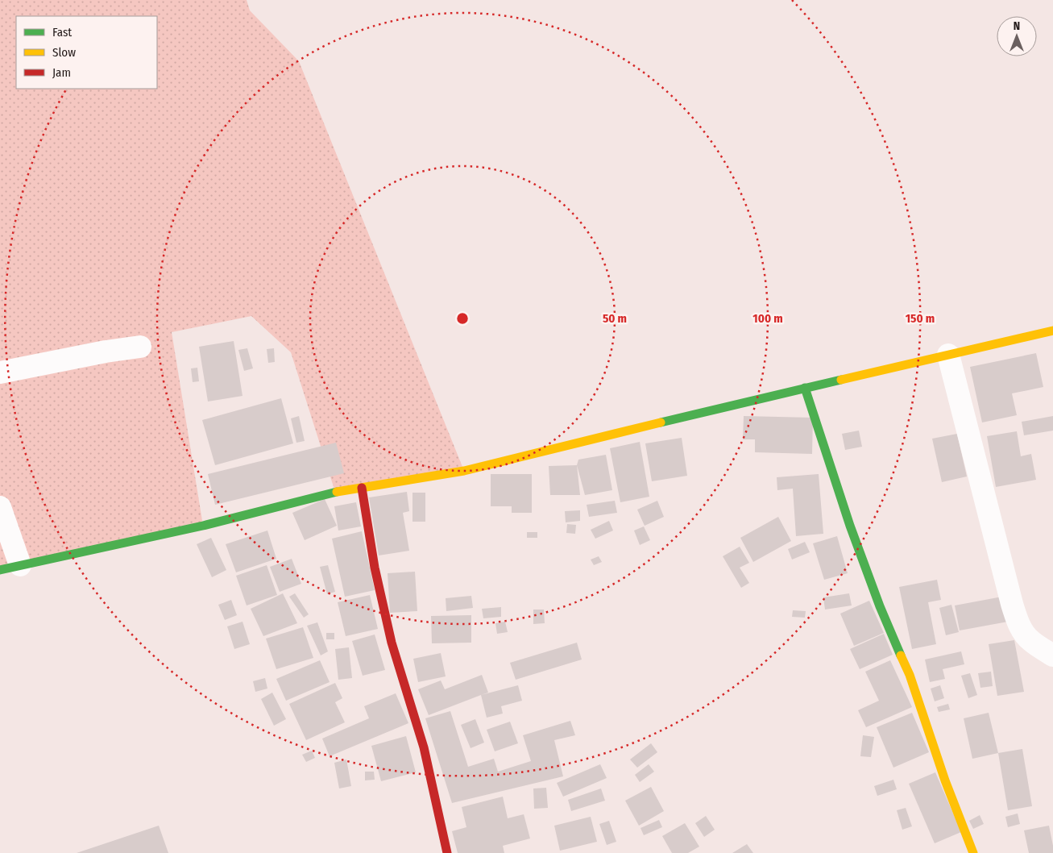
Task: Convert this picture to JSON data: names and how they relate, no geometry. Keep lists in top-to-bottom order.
{
  "legend": ["Fast", "Slow", "Jam"],
  "north": "top",
  "rings": ["50 m", "100 m", "150 m"]
}
